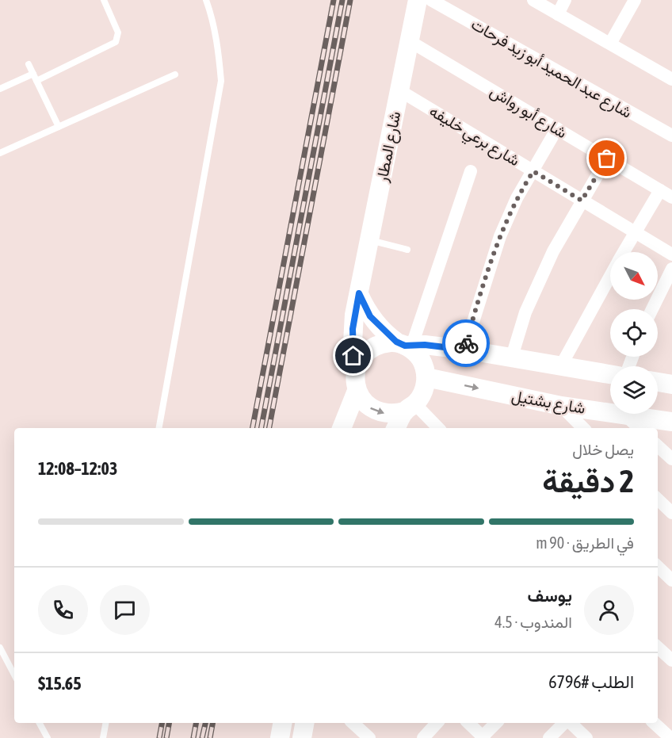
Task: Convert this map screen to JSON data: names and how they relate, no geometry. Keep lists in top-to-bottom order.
{
  "streets": {
    "street": [
      "شارع عبد الحميد أبو زيد فرحات",
      "شارع أبو رواش",
      "شارع برعي خليفه",
      "شارع المطار",
      "شارع بشتيل"
    ]
  },
  "crossings": [
    ["شارع أبو رواش", "شارع المطار"],
    ["شارع برعي خليفه", "شارع المطار"],
    ["شارع المطار", "شارع بشتيل"]
  ],
  "north": "bottom right",
  "page": {
    "heading": ["2 دقيقة", "يصل خلال", "12:03–12:08"],
    "panel": [
      "يوسف",
      "المندوب · 4.5",
      "الطلب #6796",
      "$15.65"
    ],
    "bar": "في الطريق · 90 m"
  }
}
